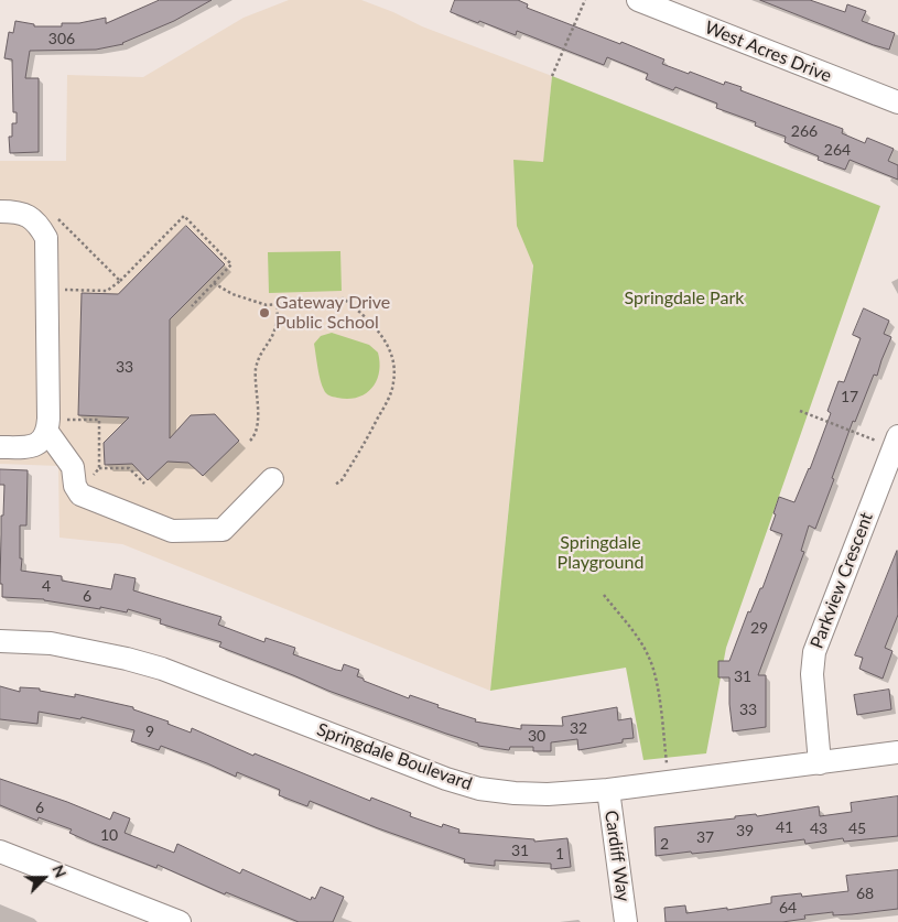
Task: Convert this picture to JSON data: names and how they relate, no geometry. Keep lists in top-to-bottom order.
{
  "streets": {
    "street": [
      "West Acres Drive",
      "Parkview Crescent",
      "Springdale Boulevard",
      "Cardiff Way"
    ]
  },
  "crossings": [
    ["Parkview Crescent", "Springdale Boulevard"],
    ["Springdale Boulevard", "Cardiff Way"]
  ],
  "parks": ["Springdale Park", "Springdale Playground"],
  "places": ["Gateway Drive Public School"],
  "house_numbers": [
    "306",
    "266",
    "264",
    "33",
    "17",
    "4",
    "6",
    "29",
    "31",
    "33",
    "32",
    "9",
    "30",
    "6",
    "41",
    "43",
    "45",
    "39",
    "10",
    "37",
    "2",
    "31",
    "1",
    "68",
    "64"
  ],
  "north": "top right"
}
